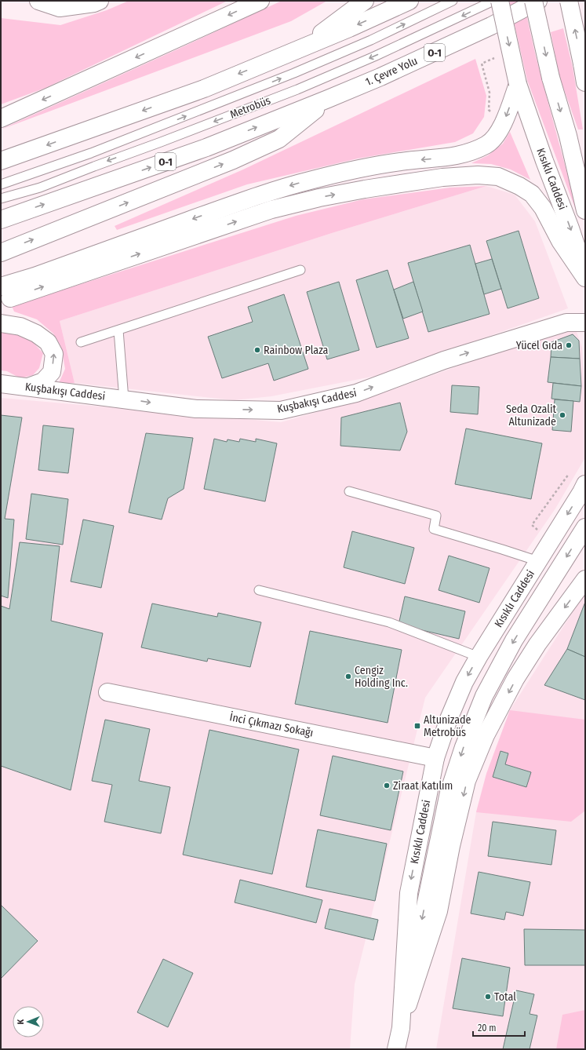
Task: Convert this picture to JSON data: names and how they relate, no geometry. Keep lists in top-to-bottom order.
{
  "streets": {
    "main road": [
      "O-1",
      "1. Çevre Yolu",
      "Kısıklı Caddesi",
      "Kuşbakışı Caddesi",
      "İnci Çıkmazı Sokağı"
    ],
    "lane": ["Metrobüs"]
  },
  "crossings": [
    ["O-1", "1. Çevre Yolu"],
    ["Kısıklı Caddesi", "İnci Çıkmazı Sokağı"]
  ],
  "one_way": ["Kuşbakışı Caddesi"],
  "places": {
    "other": [
      "Yücel Gıda",
      "Rainbow Plaza",
      "Seda Ozalit Altunizade",
      "Cengiz Holding Inc.",
      "Ziraat Katılım",
      "Total"
    ],
    "transit": ["Altunizade Metrobüs"]
  },
  "scale_bar": "20 m",
  "north": "left"
}
